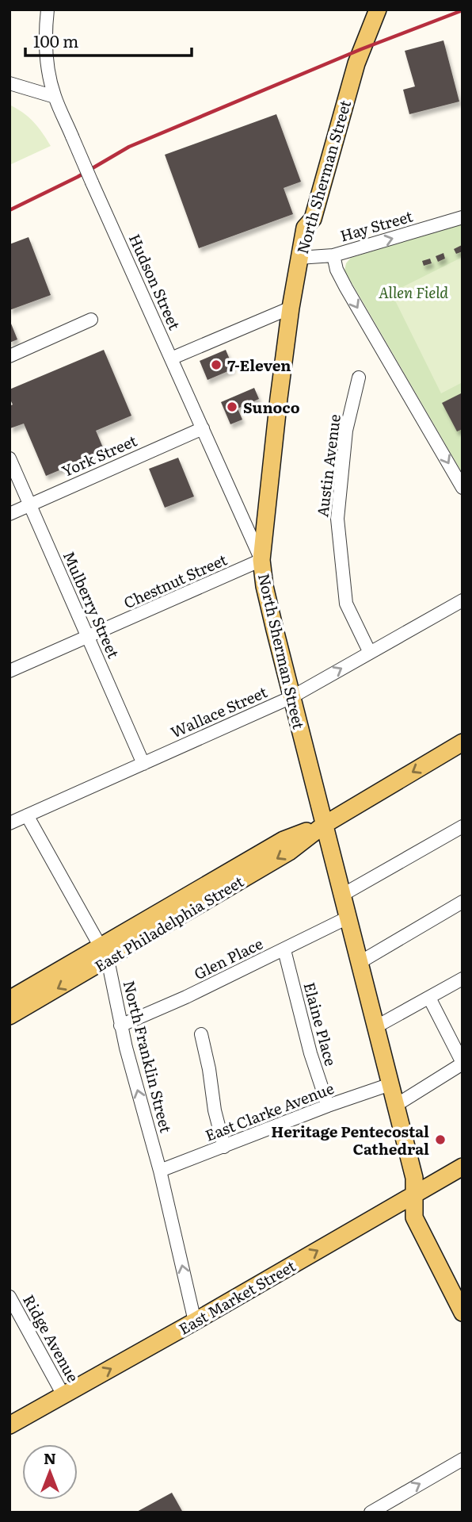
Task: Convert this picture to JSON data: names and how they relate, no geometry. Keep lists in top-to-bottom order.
{
  "streets": {
    "main road": ["North Sherman Street", "East Philadelphia Street", "East Market Street"],
    "street": [
      "Hay Street",
      "Hudson Street",
      "York Street",
      "Austin Avenue",
      "Chestnut Street",
      "Mulberry Street",
      "Wallace Street",
      "Glen Place",
      "Elaine Place",
      "North Franklin Street",
      "East Clarke Avenue",
      "Ridge Avenue"
    ]
  },
  "crossings": [
    ["North Sherman Street", "Hay Street"],
    ["North Sherman Street", "Hudson Street"],
    ["North Sherman Street", "Chestnut Street"],
    ["North Sherman Street", "Wallace Street"],
    ["North Sherman Street", "East Philadelphia Street"],
    ["North Sherman Street", "Glen Place"],
    ["North Sherman Street", "East Clarke Avenue"],
    ["North Sherman Street", "East Market Street"],
    ["Hudson Street", "York Street"],
    ["Hudson Street", "Chestnut Street"],
    ["York Street", "Mulberry Street"],
    ["Austin Avenue", "Wallace Street"],
    ["Chestnut Street", "Mulberry Street"],
    ["Mulberry Street", "Wallace Street"],
    ["Wallace Street", "North Franklin Street"],
    ["East Philadelphia Street", "North Franklin Street"],
    ["Glen Place", "Elaine Place"],
    ["Glen Place", "North Franklin Street"],
    ["Elaine Place", "East Clarke Avenue"],
    ["North Franklin Street", "East Clarke Avenue"],
    ["North Franklin Street", "East Market Street"],
    ["East Market Street", "Ridge Avenue"]
  ],
  "one_way": ["Hay Street", "East Philadelphia Street", "East Market Street"],
  "parks": ["Allen Field"],
  "places": ["7-Eleven", "Sunoco", "Heritage Pentecostal Cathedral"],
  "scale_bar": "100 m",
  "north": "top"
}
